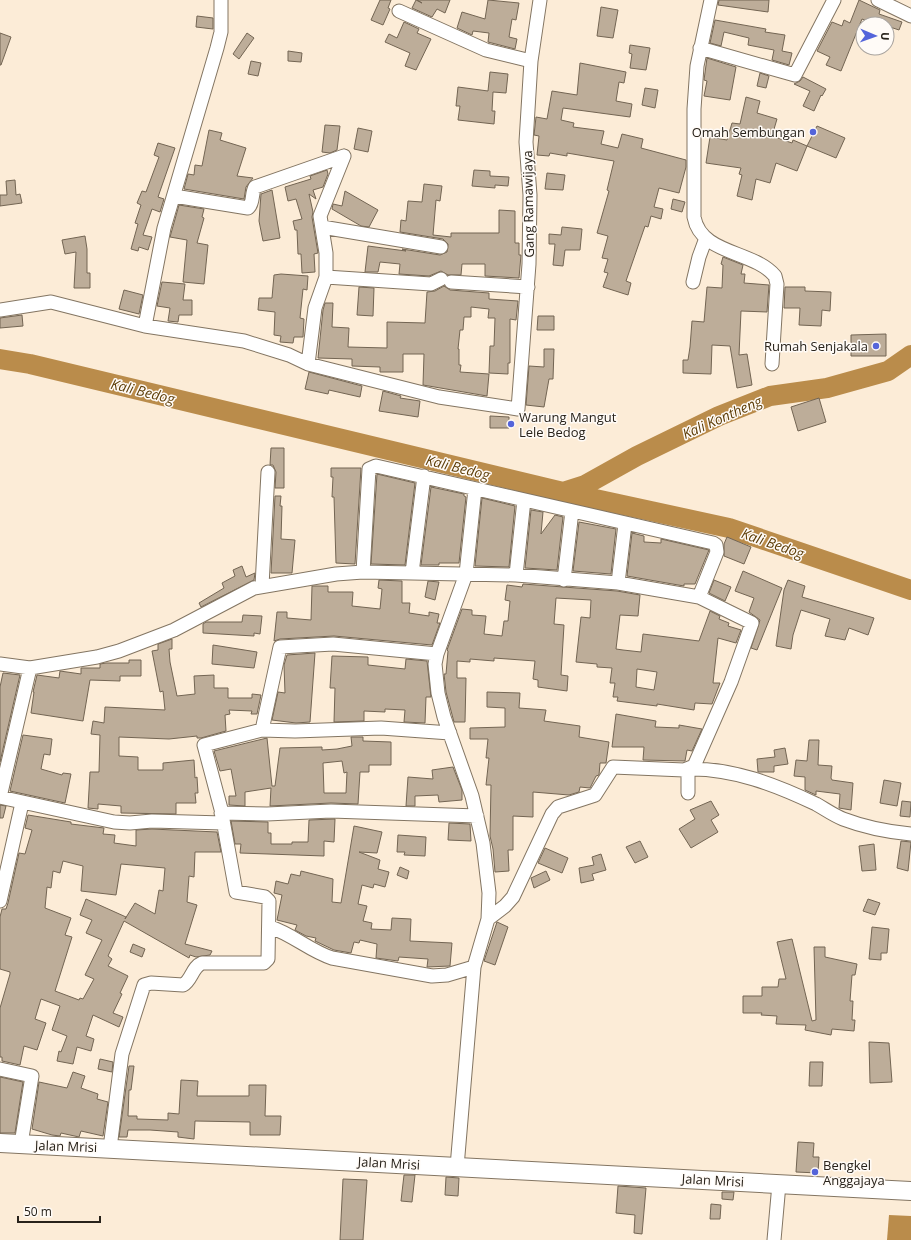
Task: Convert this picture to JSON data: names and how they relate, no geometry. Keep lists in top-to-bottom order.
{
  "streets": {
    "street": ["Gang Ramawijaya", "Jalan Mrisi"]
  },
  "water": ["Kali Bedog", "Kali Kontheng"],
  "places": [
    "Omah Sembungan",
    "Rumah Senjakala",
    "Warung Mangut Lele Bedog",
    "Bengkel Anggajaya"
  ],
  "scale_bar": "50 m",
  "north": "right"
}
